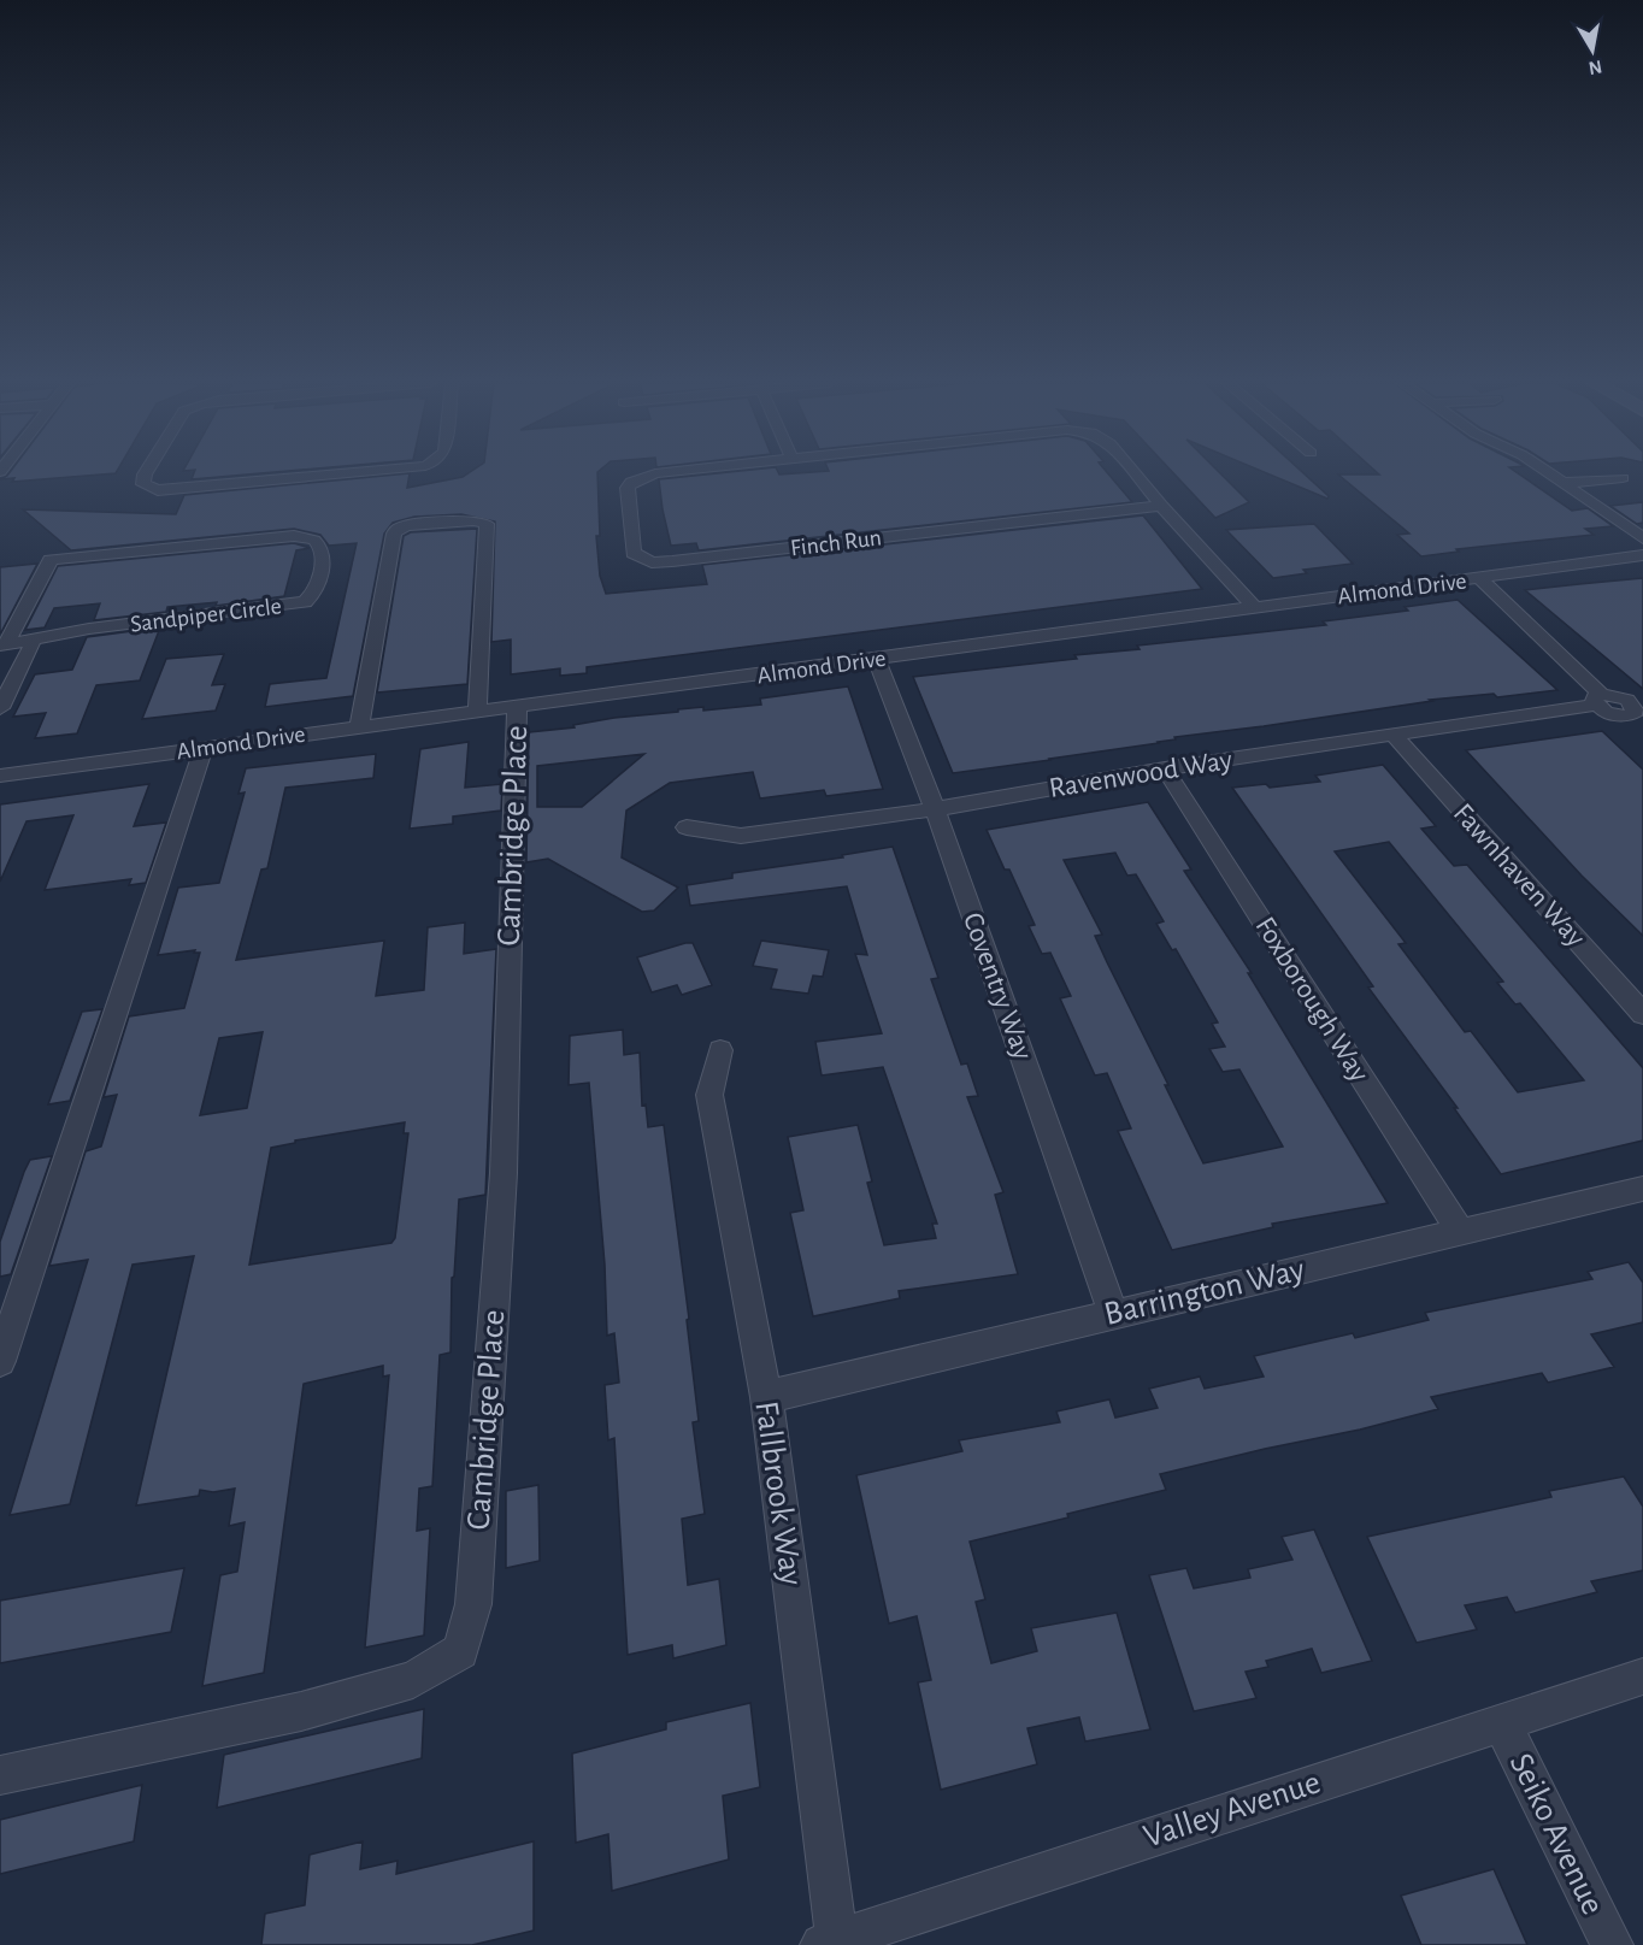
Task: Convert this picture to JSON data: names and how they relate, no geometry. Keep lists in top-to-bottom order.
{
  "streets": {
    "street": [
      "Finch Run",
      "Almond Drive",
      "Sandpiper Circle",
      "Ravenwood Way",
      "Cambridge Place",
      "Fawnhaven Way",
      "Coventry Way",
      "Foxborough Way",
      "Barrington Way",
      "Fallbrook Way",
      "Valley Avenue",
      "Seiko Avenue"
    ]
  },
  "crossings": [
    ["Almond Drive", "Cambridge Place"],
    ["Almond Drive", "Coventry Way"],
    ["Ravenwood Way", "Fawnhaven Way"],
    ["Ravenwood Way", "Coventry Way"],
    ["Ravenwood Way", "Foxborough Way"],
    ["Coventry Way", "Barrington Way"],
    ["Foxborough Way", "Barrington Way"],
    ["Barrington Way", "Fallbrook Way"],
    ["Fallbrook Way", "Valley Avenue"],
    ["Valley Avenue", "Seiko Avenue"]
  ],
  "north": "bottom"
}
